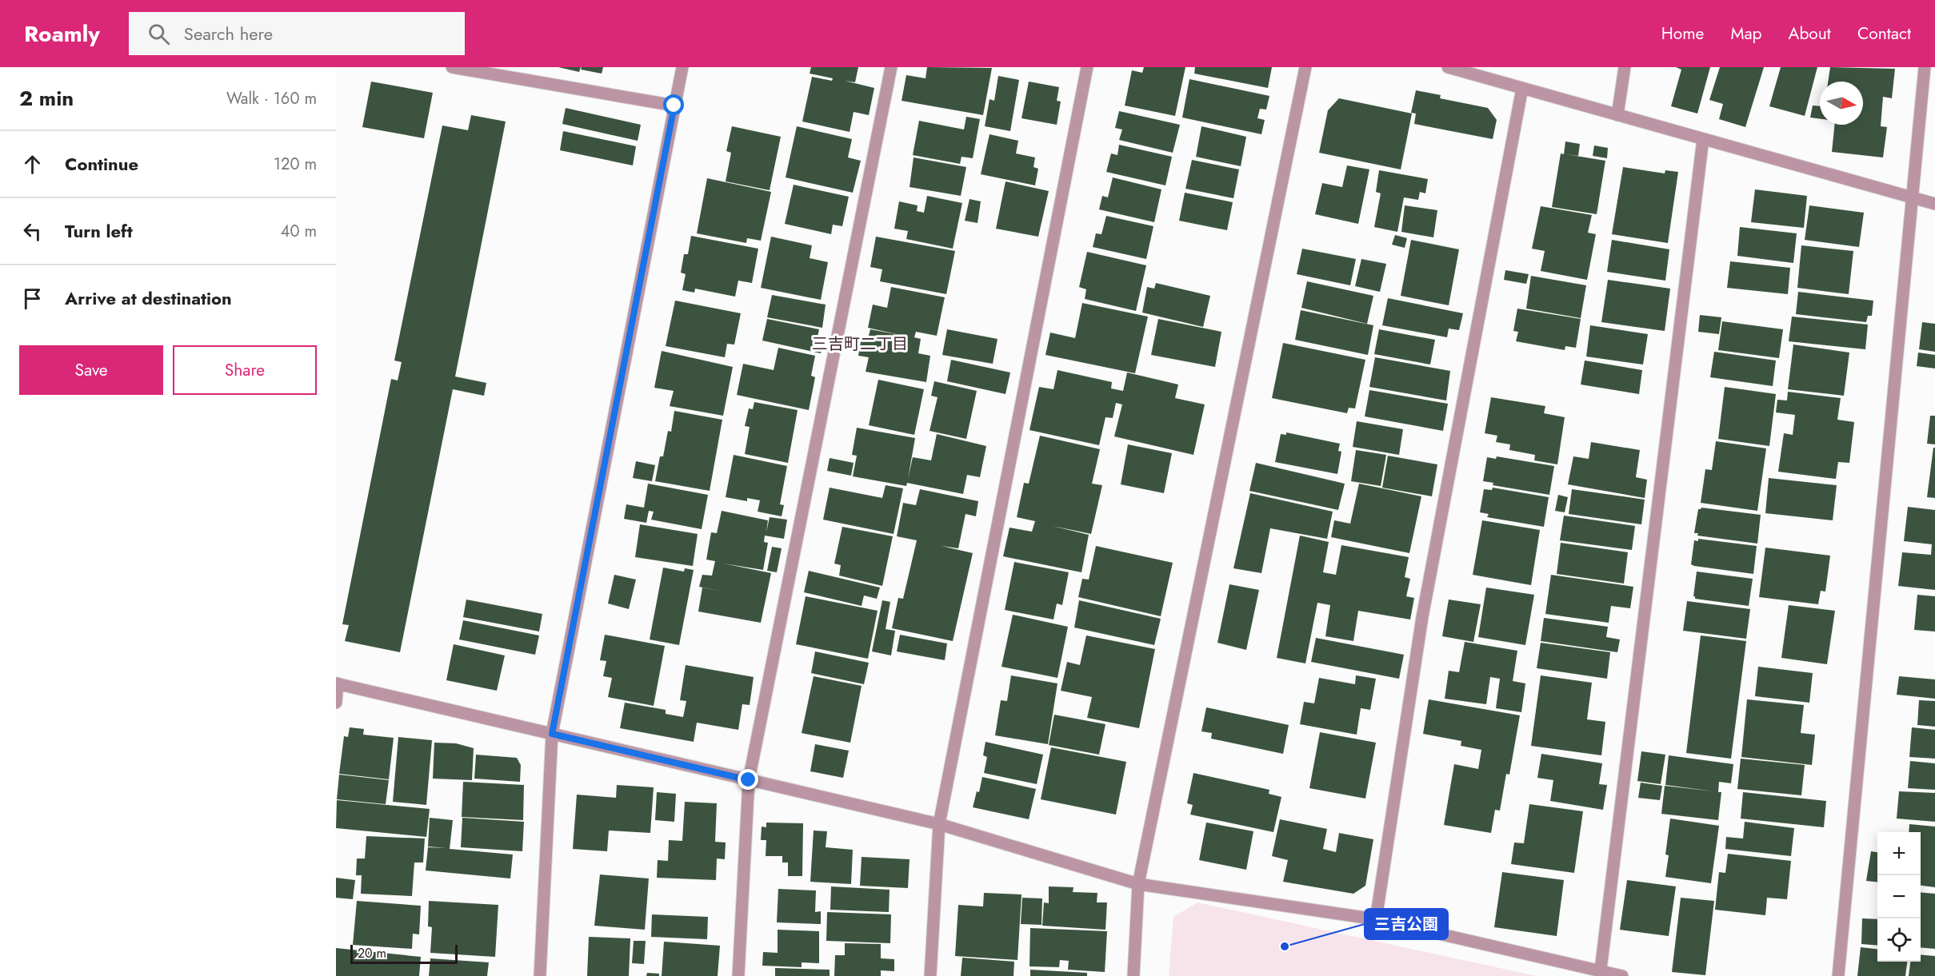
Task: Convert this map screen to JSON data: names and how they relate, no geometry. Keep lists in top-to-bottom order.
{
  "districts": ["三吉町二丁目"],
  "places": ["三吉公園"],
  "scale_bar": "20 m",
  "north": "right",
  "page": {
    "header": "Roamly",
    "search": "Search here",
    "nav": [
      "Home",
      "Map",
      "About",
      "Contact"
    ],
    "heading": ["2 min", "Walk · 160 m"],
    "list": [
      ["Continue", "120 m"],
      ["Turn left", "40 m"],
      "Arrive at destination"
    ],
    "buttons": ["Save", "Share"],
    "map_buttons": ["+", "−"],
    "scale": "20 m"
  }
}
